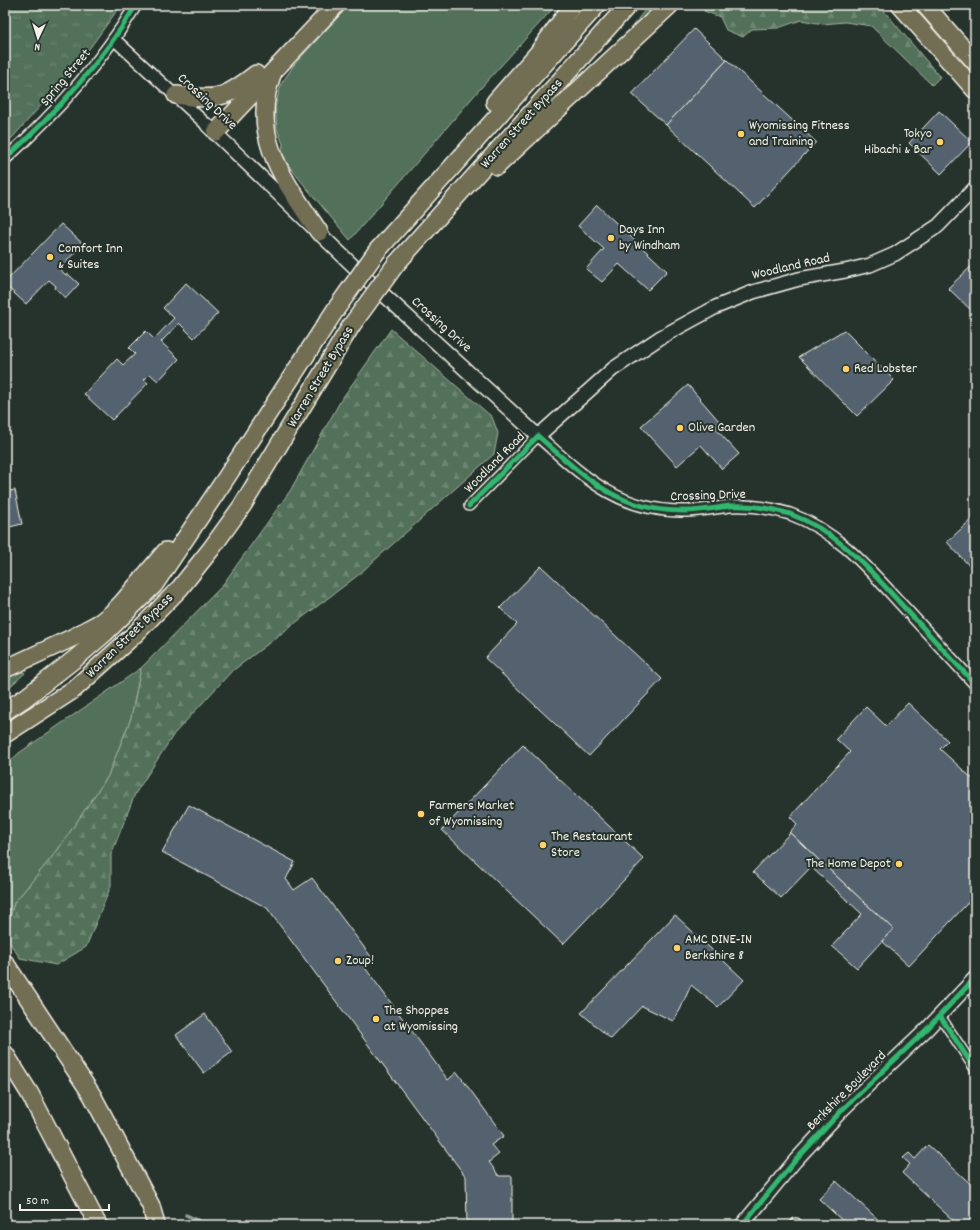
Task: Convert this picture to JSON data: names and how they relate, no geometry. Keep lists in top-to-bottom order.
{
  "streets": {
    "highway": ["Warren Street Bypass"],
    "main road": ["Crossing Drive", "Woodland Road", "Berkshire Boulevard"],
    "street": ["Spring Street"]
  },
  "crossings": [
    ["Spring Street", "Crossing Drive"],
    ["Crossing Drive", "Woodland Road"]
  ],
  "places": [
    "Wyomissing Fitness and Training",
    "Tokyo Hibachi & Bar",
    "Days Inn by Windham",
    "Comfort Inn & Suites",
    "Red Lobster",
    "Olive Garden",
    "Farmers Market of Wyomissing",
    "The Restaurant Store",
    "The Home Depot",
    "AMC DINE-IN Berkshire 8",
    "Zoup!",
    "The Shoppes at Wyomissing"
  ],
  "scale_bar": "50 m",
  "north": "bottom"
}
